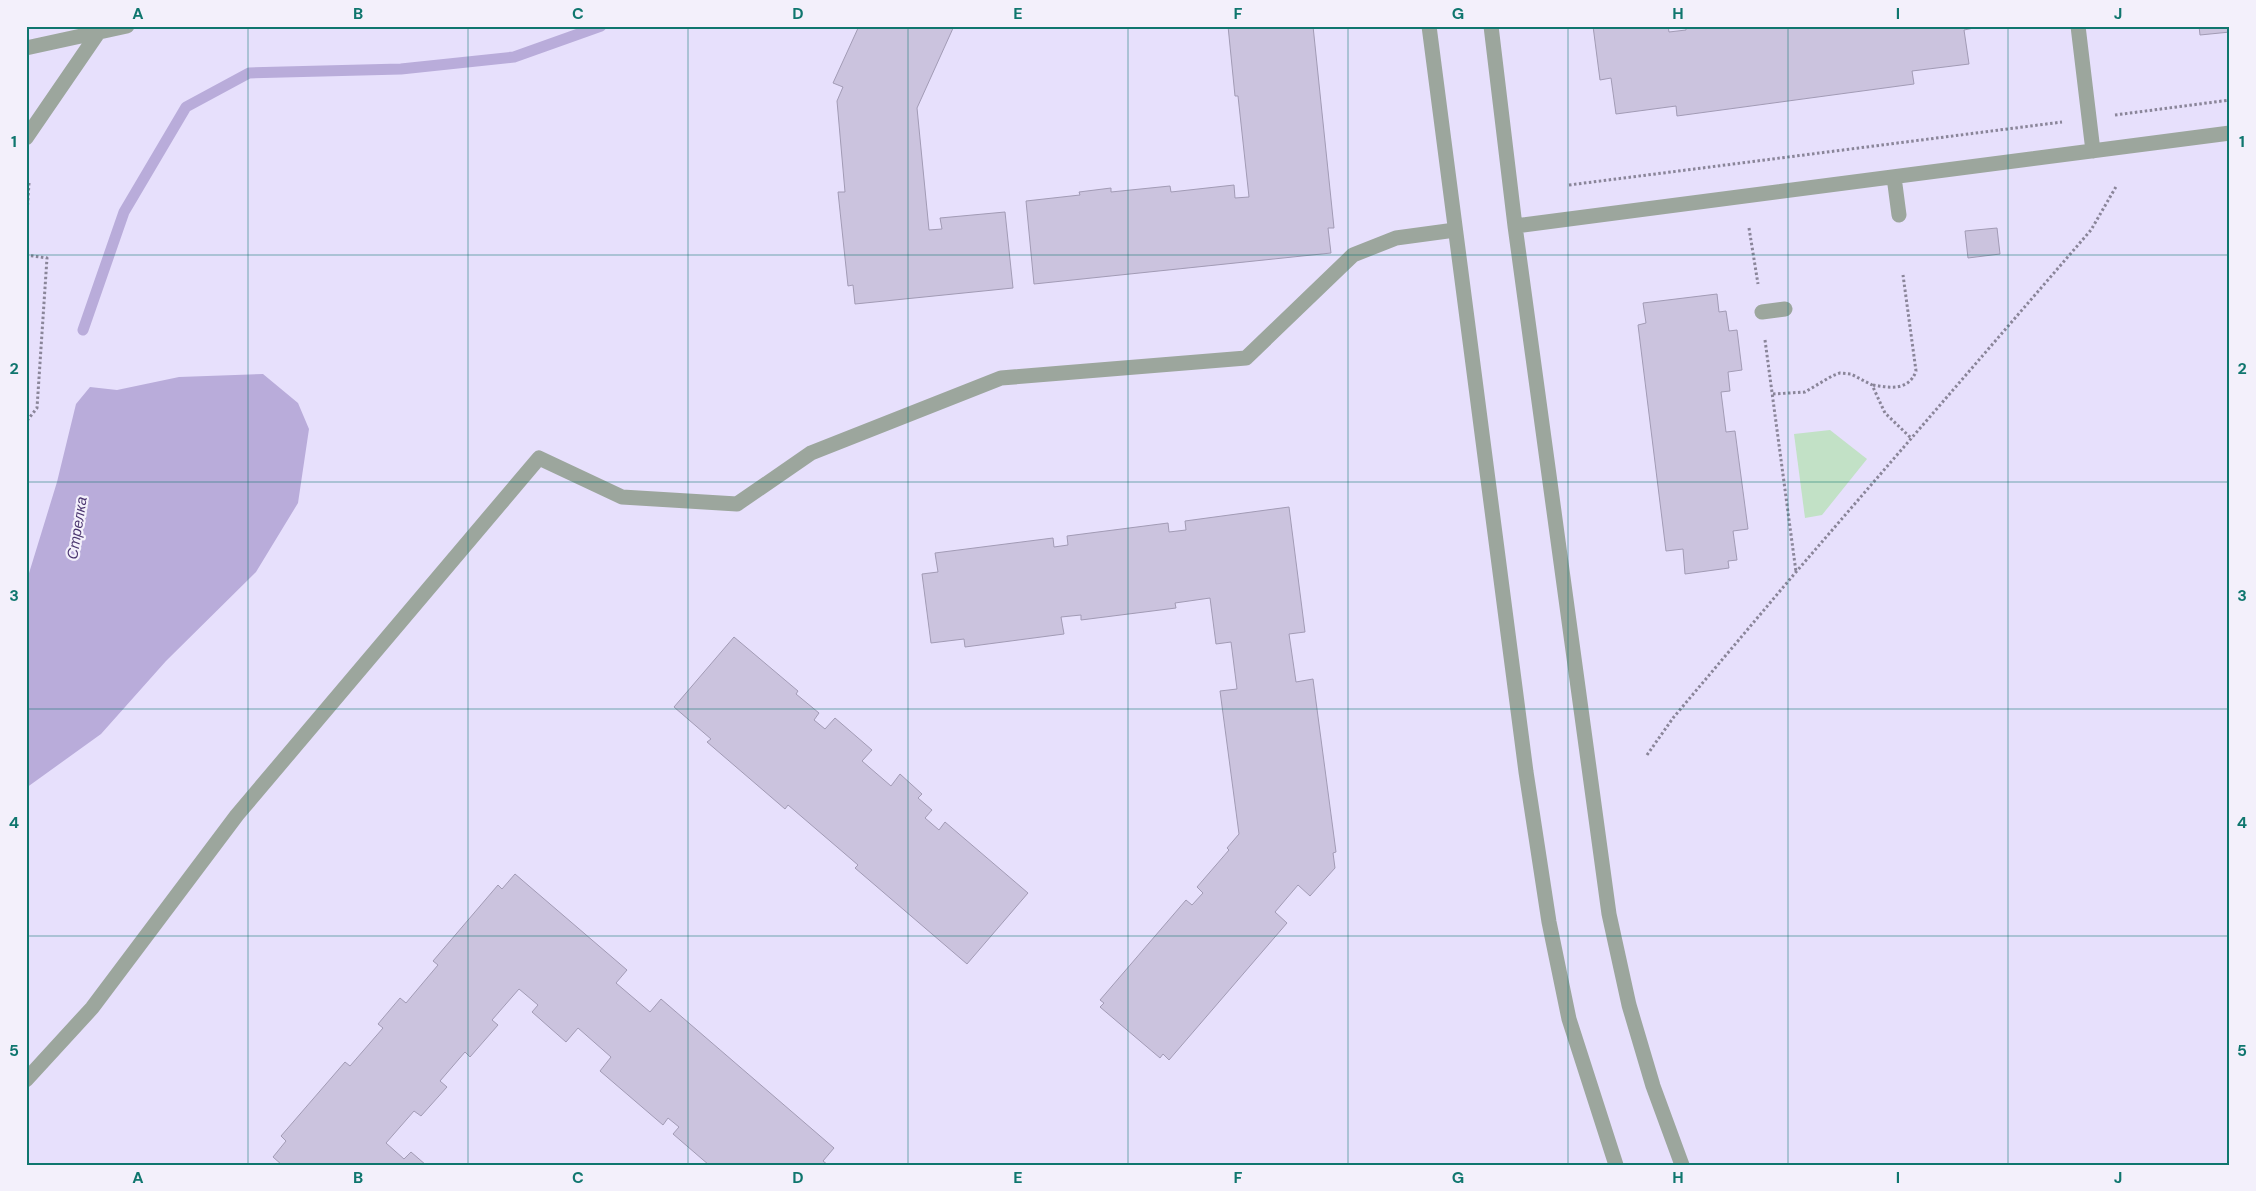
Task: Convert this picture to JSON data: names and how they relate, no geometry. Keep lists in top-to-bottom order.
{
  "water": ["Стрелка"],
  "grid": {
    "columns": [
      "A",
      "B",
      "C",
      "D",
      "E",
      "F",
      "G",
      "H",
      "I",
      "J"
    ],
    "rows": [
      "1",
      "2",
      "3",
      "4",
      "5"
    ]
  }
}
